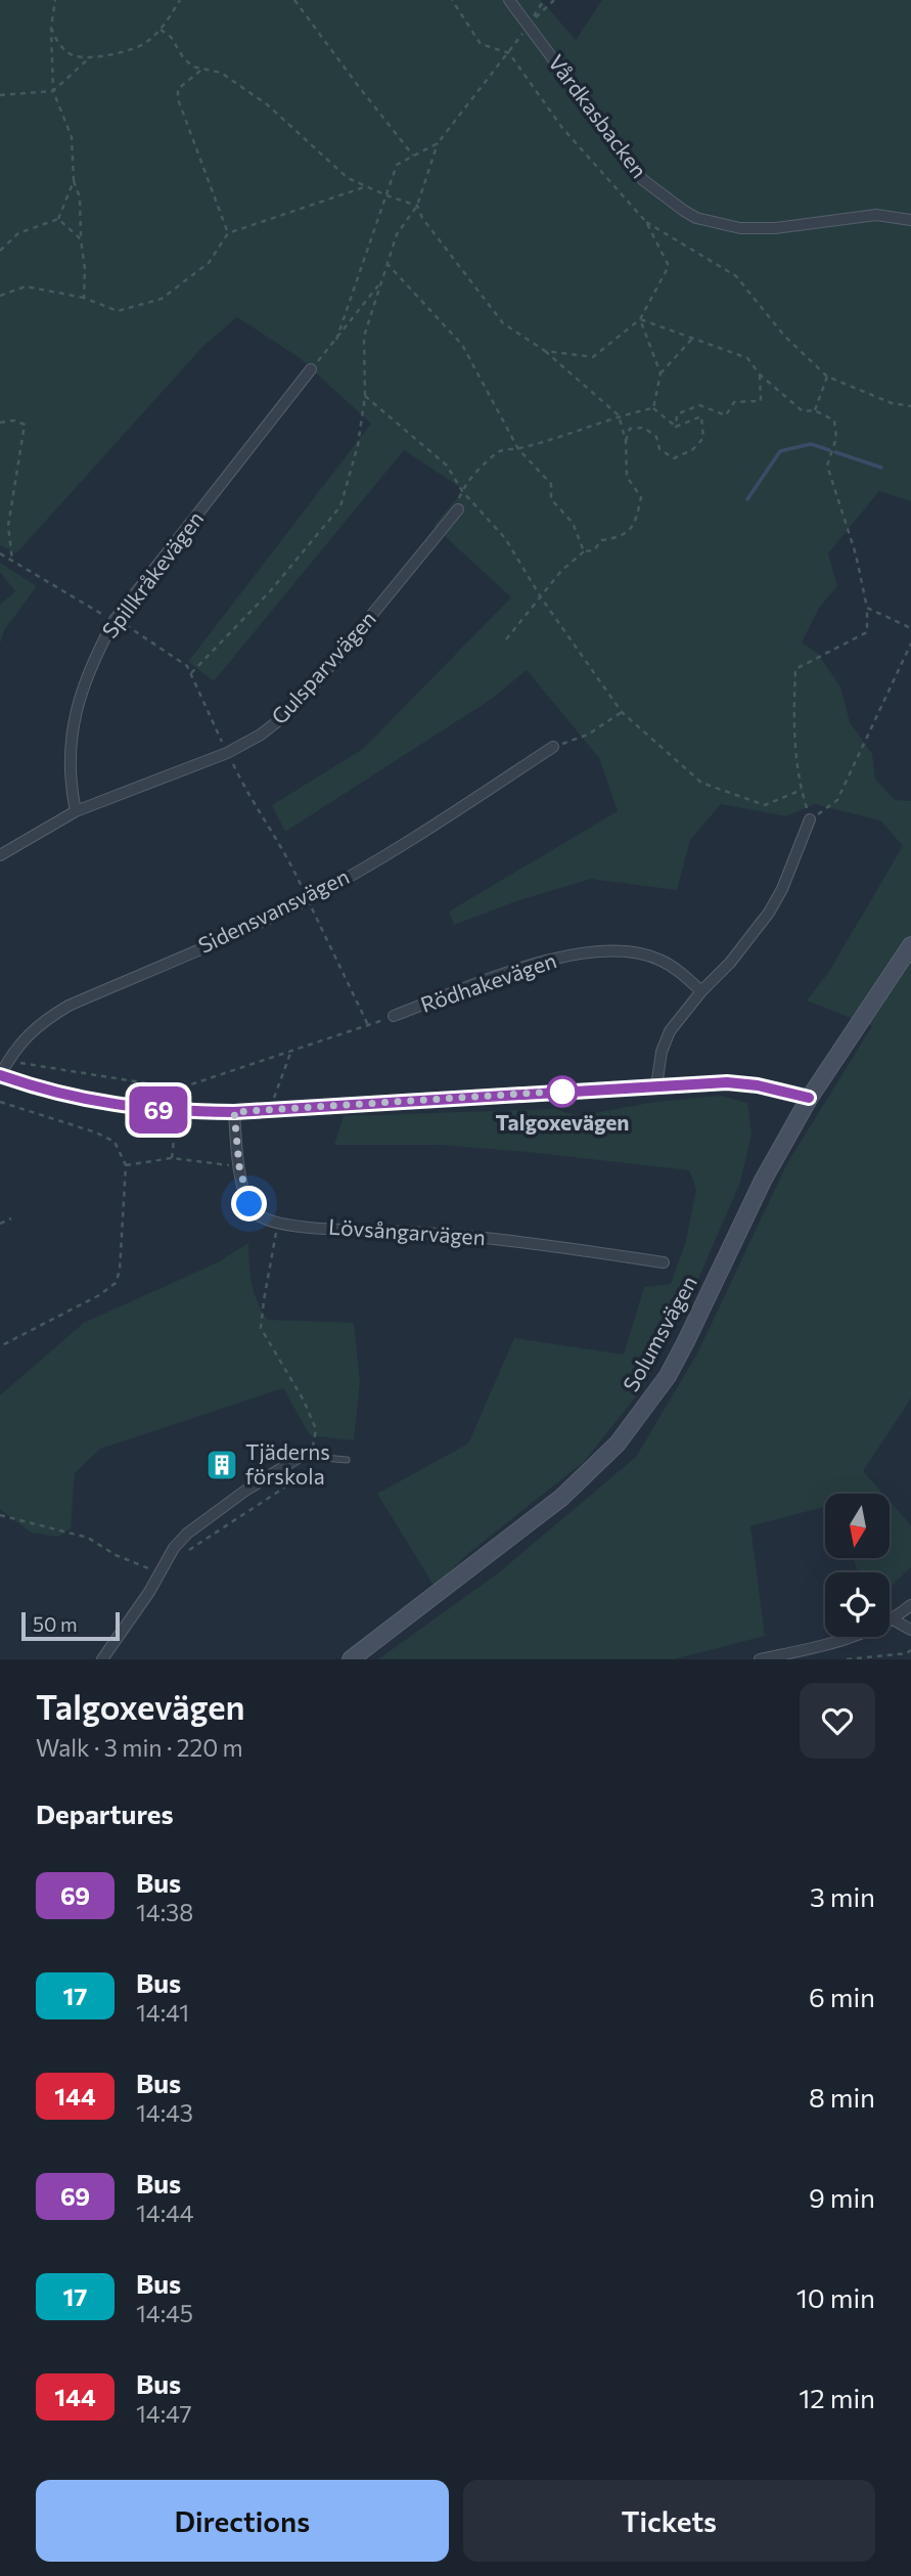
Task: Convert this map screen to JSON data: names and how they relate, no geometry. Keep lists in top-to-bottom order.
{
  "streets": {
    "main road": ["Solumsvägen"],
    "street": [
      "Vårdkasbacken",
      "Spillkråkevägen",
      "Gulsparvvägen",
      "Sidensvansvägen",
      "Rödhakevägen",
      "Lövsångarvägen"
    ]
  },
  "crossings": [
    ["Spillkråkevägen", "Gulsparvvägen"]
  ],
  "places": {
    "other": ["Talgoxevägen"],
    "building": ["Tjäderns förskola"]
  },
  "lines": ["bus line 69"],
  "scale_bar": "50 m",
  "north": "bottom",
  "page": {
    "on_map": "69",
    "scale": "50 m",
    "heading": [
      ["Talgoxevägen", "Walk · 3 min · 220 m"],
      "Departures"
    ],
    "list": [
      {
        "mark": "69",
        "name": "Bus",
        "note": "14:38",
        "value": "3 min"
      },
      {
        "mark": "17",
        "name": "Bus",
        "note": "14:41",
        "value": "6 min"
      },
      {
        "mark": "144",
        "name": "Bus",
        "note": "14:43",
        "value": "8 min"
      },
      {
        "mark": "69",
        "name": "Bus",
        "note": "14:44",
        "value": "9 min"
      },
      {
        "mark": "17",
        "name": "Bus",
        "note": "14:45",
        "value": "10 min"
      },
      {
        "mark": "144",
        "name": "Bus",
        "note": "14:47",
        "value": "12 min"
      }
    ],
    "buttons": ["Directions", "Tickets"]
  }
}
